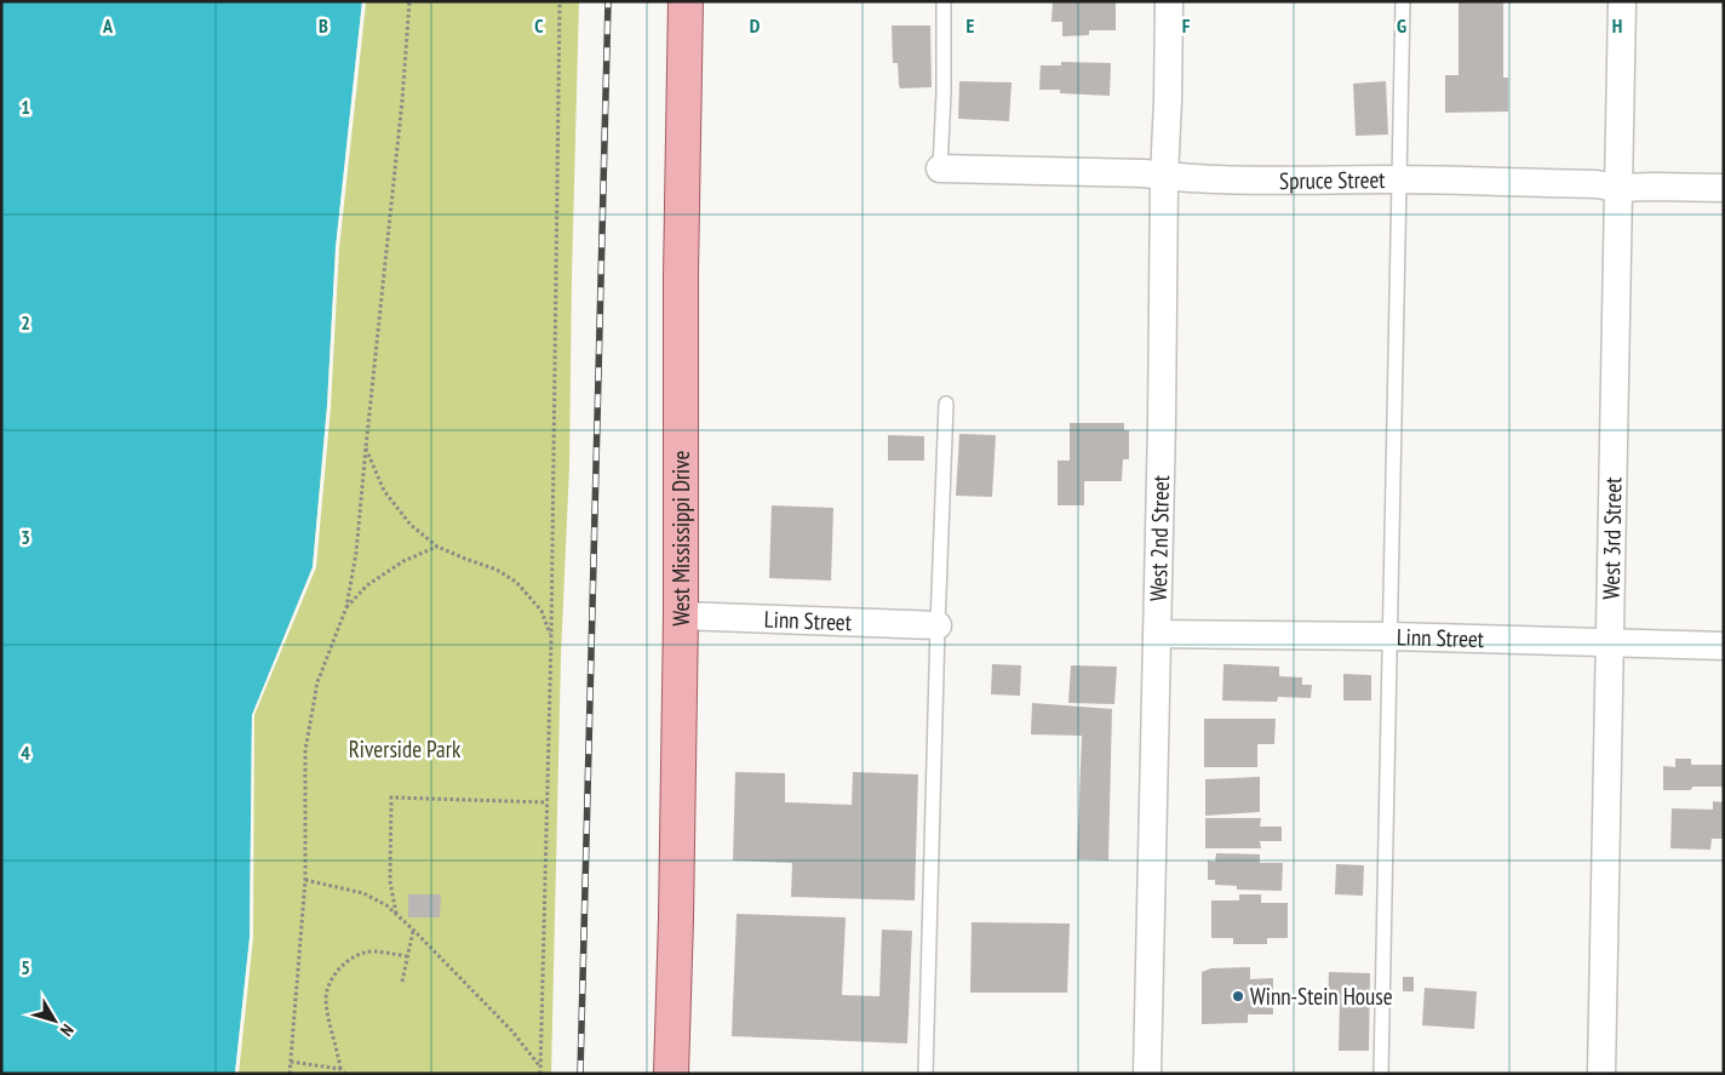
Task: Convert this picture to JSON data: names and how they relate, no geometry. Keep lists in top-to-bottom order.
{
  "streets": {
    "main road": ["West Mississippi Drive"],
    "street": [
      "Spruce Street",
      "West 2nd Street",
      "West 3rd Street",
      "Linn Street"
    ]
  },
  "crossings": [
    ["Spruce Street", "West 2nd Street"],
    ["Spruce Street", "West 3rd Street"],
    ["West Mississippi Drive", "Linn Street"],
    ["West 2nd Street", "Linn Street"],
    ["West 3rd Street", "Linn Street"]
  ],
  "parks": ["Riverside Park"],
  "places": ["Winn-Stein House"],
  "north": "bottom right",
  "grid": {
    "columns": [
      "A",
      "B",
      "C",
      "D",
      "E",
      "F",
      "G",
      "H"
    ],
    "rows": [
      "1",
      "2",
      "3",
      "4",
      "5"
    ]
  }
}
